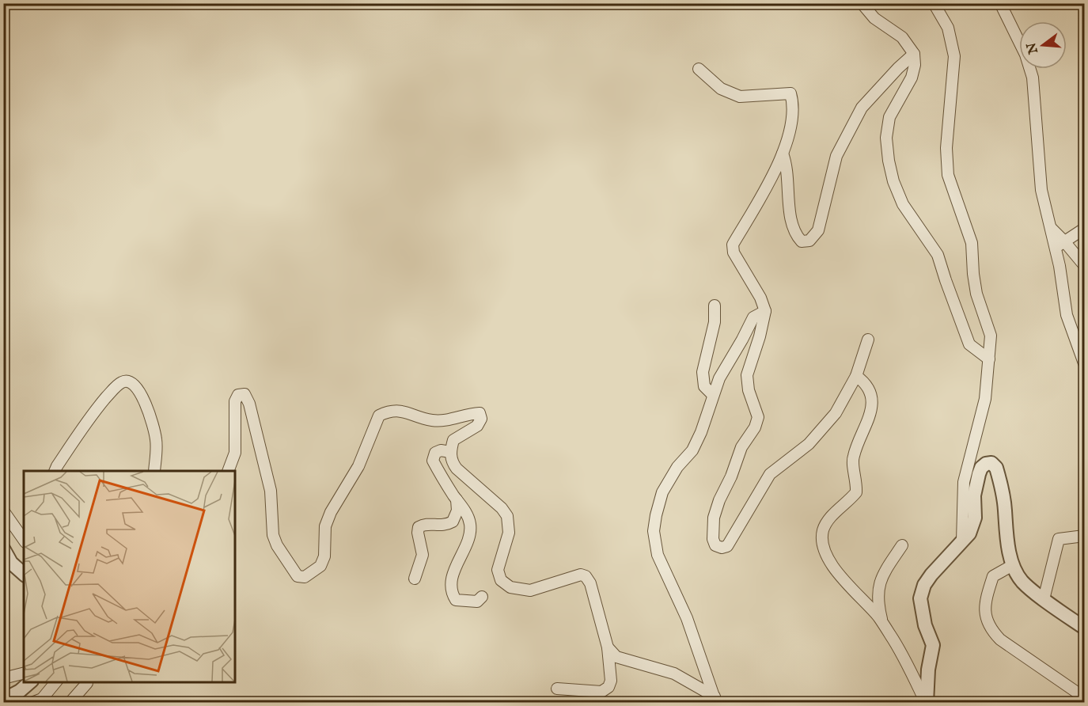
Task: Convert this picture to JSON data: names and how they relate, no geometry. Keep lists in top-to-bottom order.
{
  "north": "left"
}
